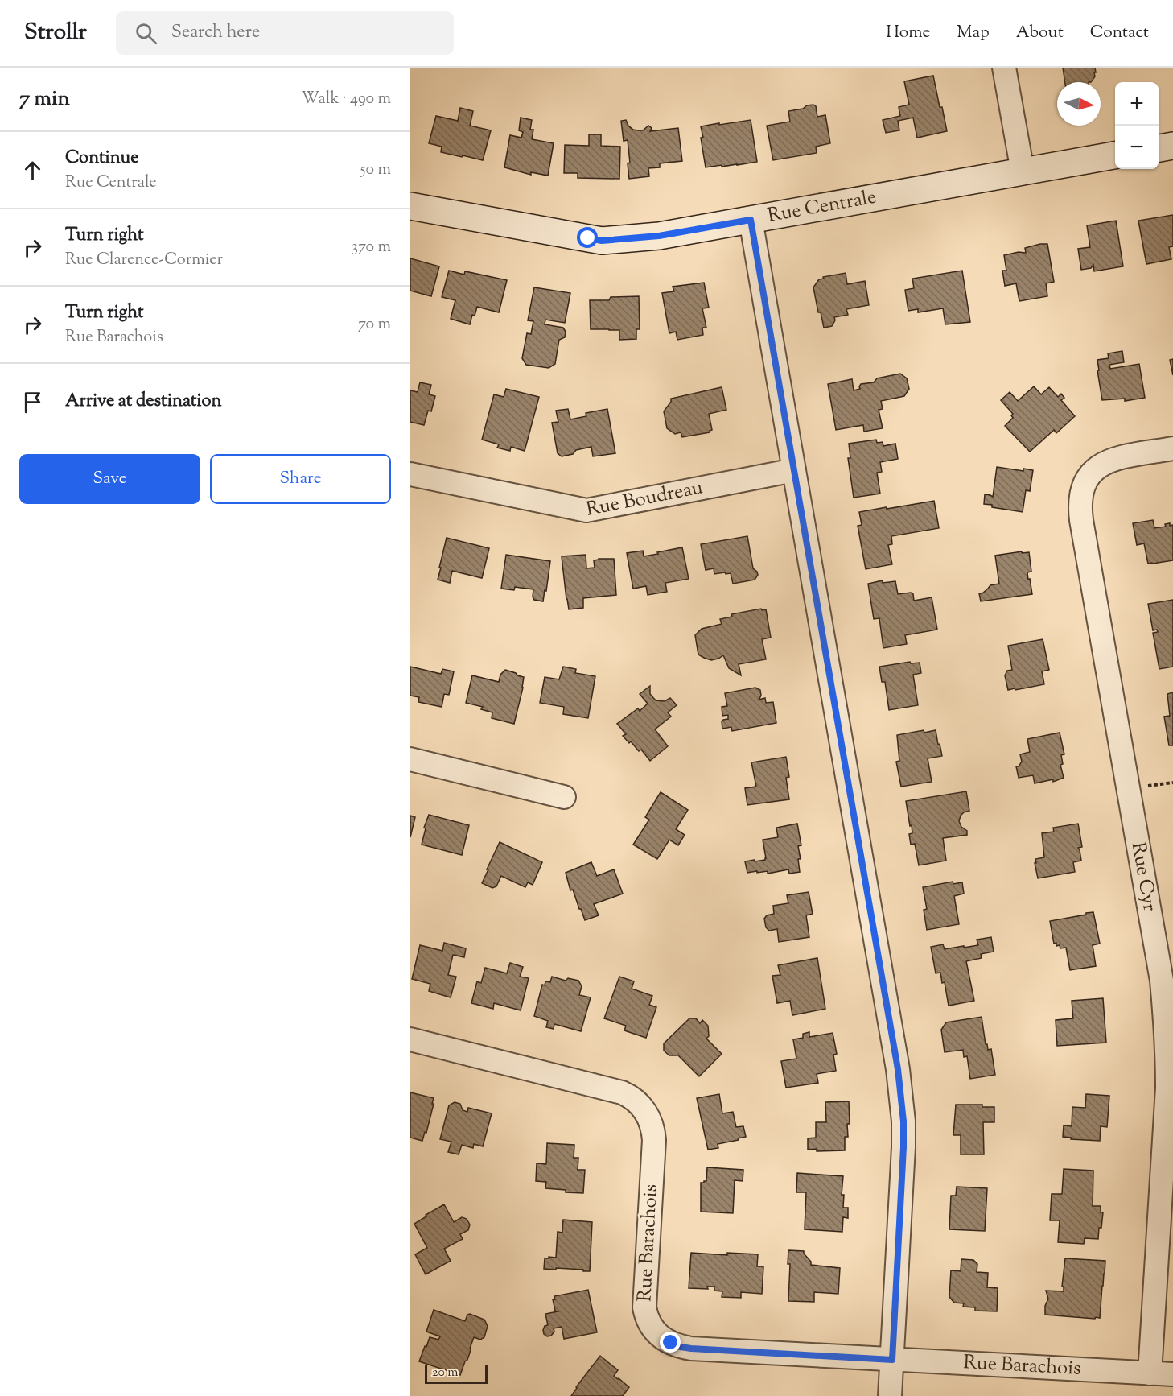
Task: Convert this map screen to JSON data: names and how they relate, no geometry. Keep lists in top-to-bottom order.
{
  "streets": {
    "street": [
      "Rue Centrale",
      "Rue Boudreau",
      "Rue Cyr",
      "Rue Barachois"
    ]
  },
  "crossings": [
    ["Rue Cyr", "Rue Barachois"]
  ],
  "scale_bar": "20 m",
  "north": "right",
  "page": {
    "header": "Strollr",
    "search": "Search here",
    "nav": [
      "Home",
      "Map",
      "About",
      "Contact"
    ],
    "heading": ["7 min", "Walk · 490 m"],
    "map_buttons": ["+", "−"],
    "list": [
      ["Continue", "Rue Centrale", "50 m"],
      ["Turn right", "Rue Clarence-Cormier", "370 m"],
      ["Turn right", "Rue Barachois", "70 m"],
      "Arrive at destination"
    ],
    "buttons": ["Save", "Share"],
    "scale": "20 m"
  }
}
